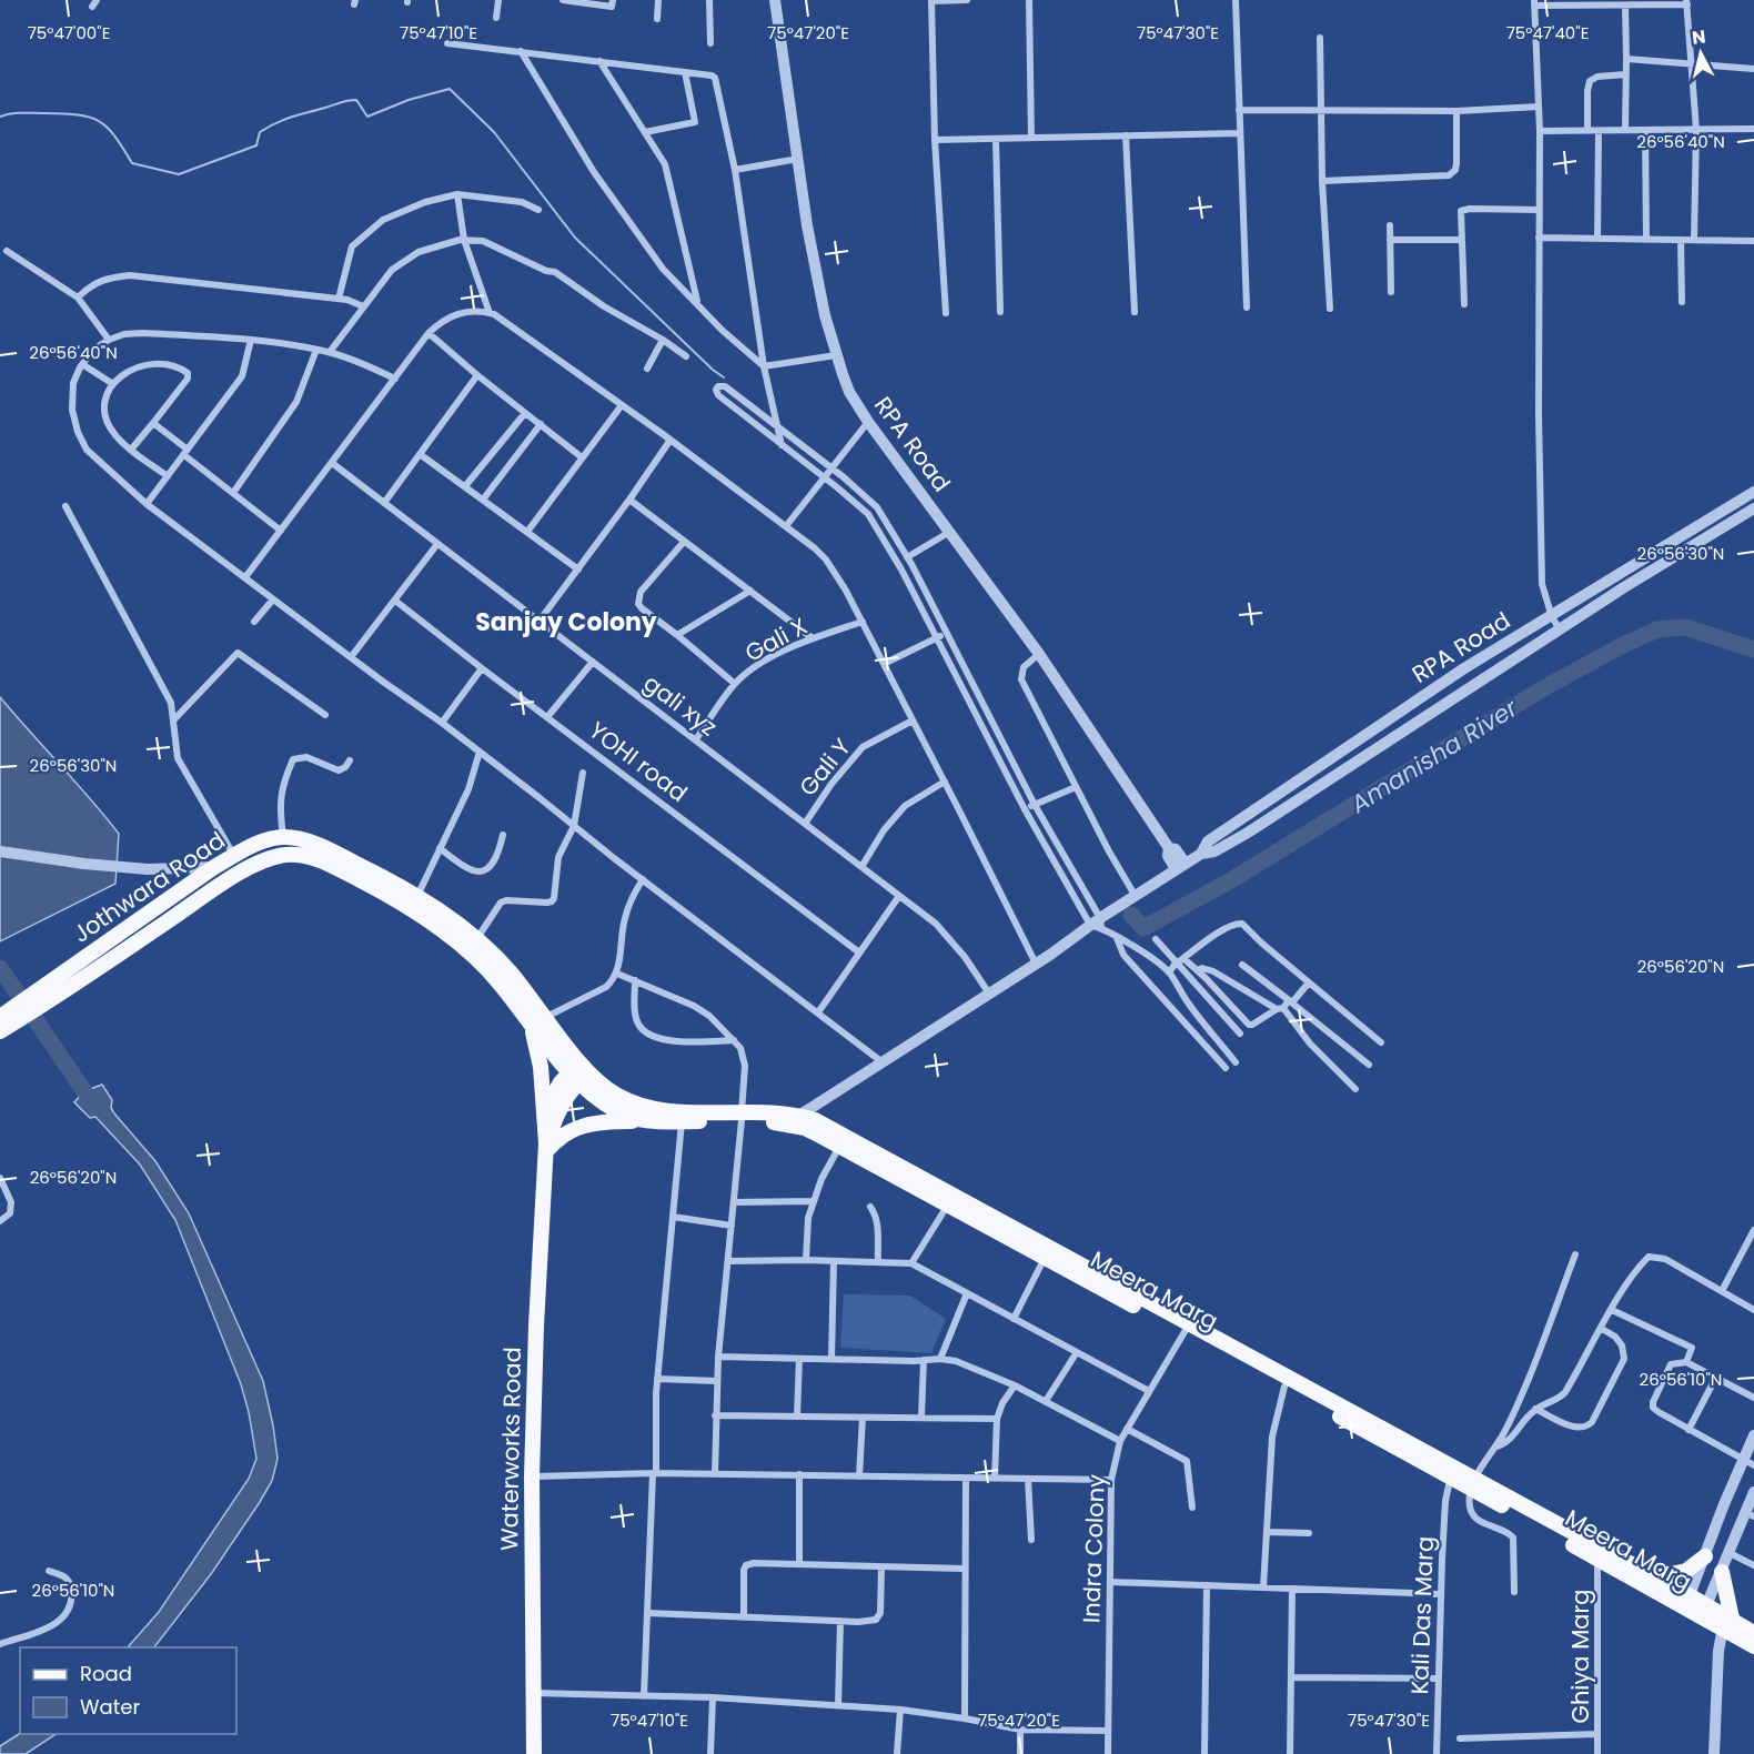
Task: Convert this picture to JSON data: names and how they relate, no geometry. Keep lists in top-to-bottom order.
{
  "streets": {
    "main road": ["Jothwara Road", "Meera Marg", "Waterworks Road"],
    "street": [
      "RPA Road",
      "Gali X",
      "gali xyz",
      "YOHI road",
      "Gali Y",
      "Indra Colony",
      "Kali Das Marg",
      "Ghiya Marg"
    ]
  },
  "crossings": [
    ["Gali X", "gali xyz"],
    ["gali xyz", "Gali Y"],
    ["Jothwara Road", "Meera Marg"],
    ["Meera Marg", "Indra Colony"],
    ["Meera Marg", "Kali Das Marg"],
    ["Meera Marg", "Ghiya Marg"]
  ],
  "districts": ["Sanjay Colony"],
  "water": ["Amanisha River"],
  "legend": ["Road", "Water"],
  "north": "top",
  "coordinates": [
    "75°47'00\"E",
    "75°47'10\"E",
    "75°47'20\"E",
    "75°47'30\"E",
    "75°47'40\"E",
    "26°56'40\"N",
    "26°56'30\"N",
    "26°56'20\"N",
    "26°56'10\"N"
  ]
}
